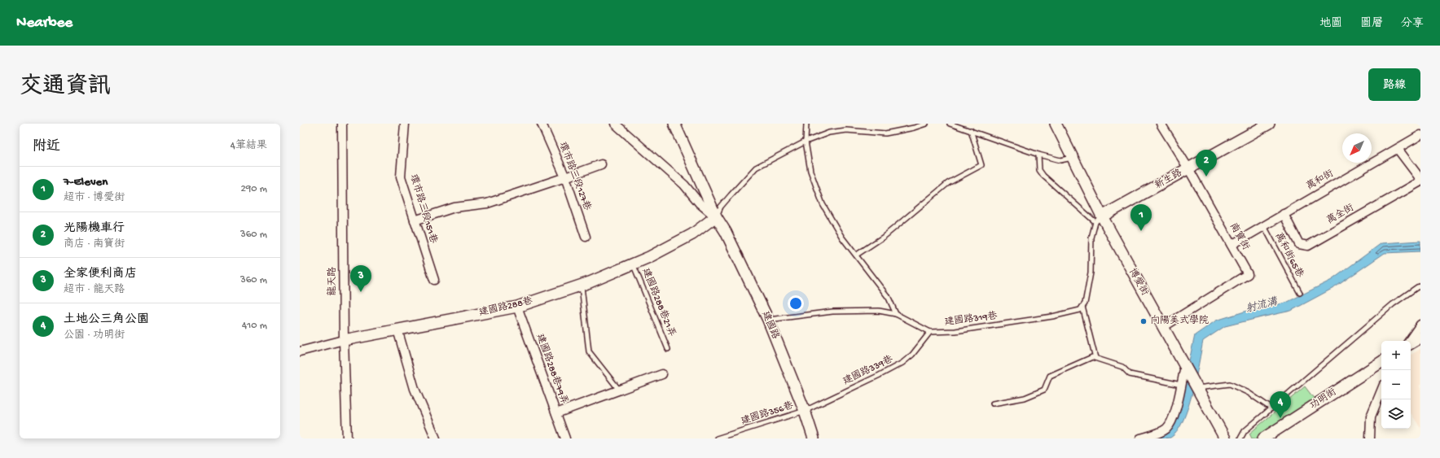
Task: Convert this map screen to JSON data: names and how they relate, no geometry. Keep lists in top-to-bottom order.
{
  "streets": {
    "street": [
      "環市路三段127巷",
      "新生路",
      "萬和街",
      "環市路三段151巷",
      "萬全街",
      "南寶街",
      "龍天路",
      "博愛街",
      "建國路288巷",
      "建國路",
      "建國路288巷79弄",
      "功明街"
    ],
    "lane": [
      "萬和街65巷",
      "建國路288巷21弄",
      "建國路319巷",
      "建國路339巷",
      "建國路356巷"
    ]
  },
  "crossings": [
    ["新生路", "南寶街"],
    ["新生路", "博愛街"],
    ["萬和街", "萬全街"],
    ["萬和街", "南寶街"],
    ["萬和街", "萬和街65巷"],
    ["南寶街", "博愛街"],
    ["龍天路", "建國路288巷"],
    ["建國路288巷21弄", "建國路288巷"],
    ["建國路288巷", "建國路"],
    ["建國路288巷", "建國路288巷79弄"],
    ["建國路319巷", "建國路"],
    ["建國路319巷", "建國路339巷"],
    ["建國路", "建國路339巷"],
    ["建國路", "建國路356巷"],
    ["建國路339巷", "建國路356巷"]
  ],
  "water": ["射流溝"],
  "places": ["向陽美式學院"],
  "north": "bottom left",
  "page": {
    "header": "Nearbee",
    "nav": ["地圖", "圖層", "分享"],
    "title": "交通資訊",
    "buttons": "路線",
    "heading": ["附近", "4筆結果"],
    "pins": [
      "2",
      "1",
      "3",
      "4"
    ],
    "list": [
      {
        "mark": "1",
        "name": "7-Eleven",
        "note": "超市 · 博愛街",
        "value": "290 m"
      },
      {
        "mark": "2",
        "name": "光陽機車行",
        "note": "商店 · 南寶街",
        "value": "360 m"
      },
      {
        "mark": "3",
        "name": "全家便利商店",
        "note": "超市 · 龍天路",
        "value": "360 m"
      },
      {
        "mark": "4",
        "name": "土地公三角公園",
        "note": "公園 · 功明街",
        "value": "410 m"
      }
    ],
    "map_buttons": ["+", "−"]
  }
}
